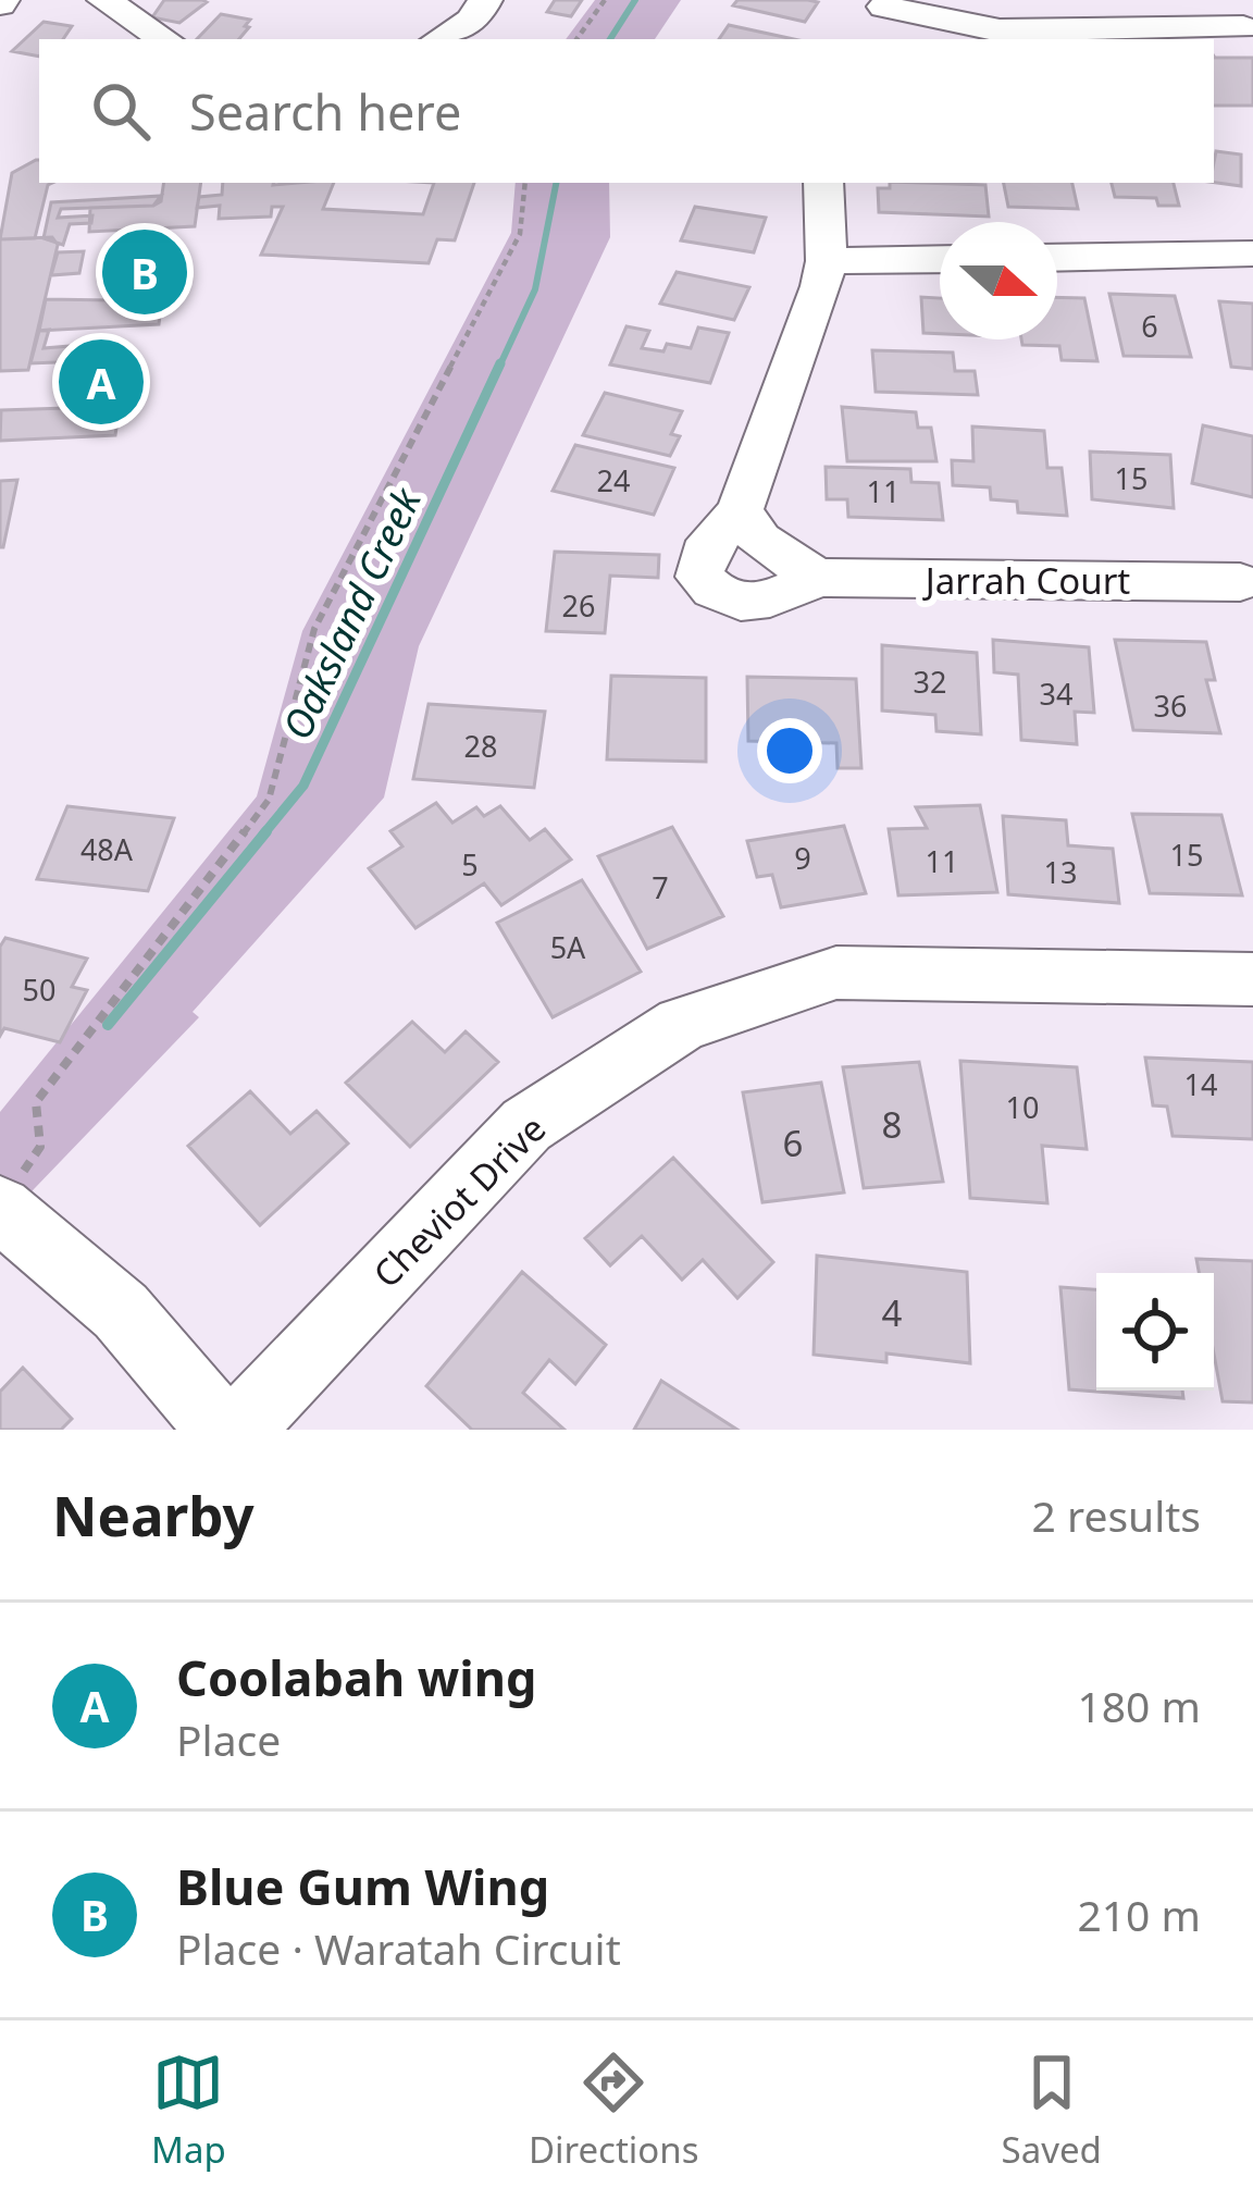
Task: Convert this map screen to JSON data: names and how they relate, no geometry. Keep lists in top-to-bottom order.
{
  "streets": {
    "street": ["Jarrah Court", "Cheviot Drive"]
  },
  "water": ["Oaksland Creek"],
  "house_numbers": [
    "6",
    "15",
    "24",
    "11",
    "26",
    "32",
    "34",
    "36",
    "28",
    "48A",
    "15",
    "9",
    "11",
    "5",
    "13",
    "7",
    "5A",
    "50",
    "14",
    "10",
    "8",
    "6",
    "4"
  ],
  "north": "right",
  "page": {
    "search": "Search here",
    "pins": ["B", "A"],
    "heading": ["Nearby", "2 results"],
    "list": [
      {
        "mark": "A",
        "name": "Coolabah wing",
        "note": "Place",
        "value": "180 m"
      },
      {
        "mark": "B",
        "name": "Blue Gum Wing",
        "note": "Place · Waratah Circuit",
        "value": "210 m"
      }
    ],
    "nav": ["Map", "Directions", "Saved"]
  }
}
